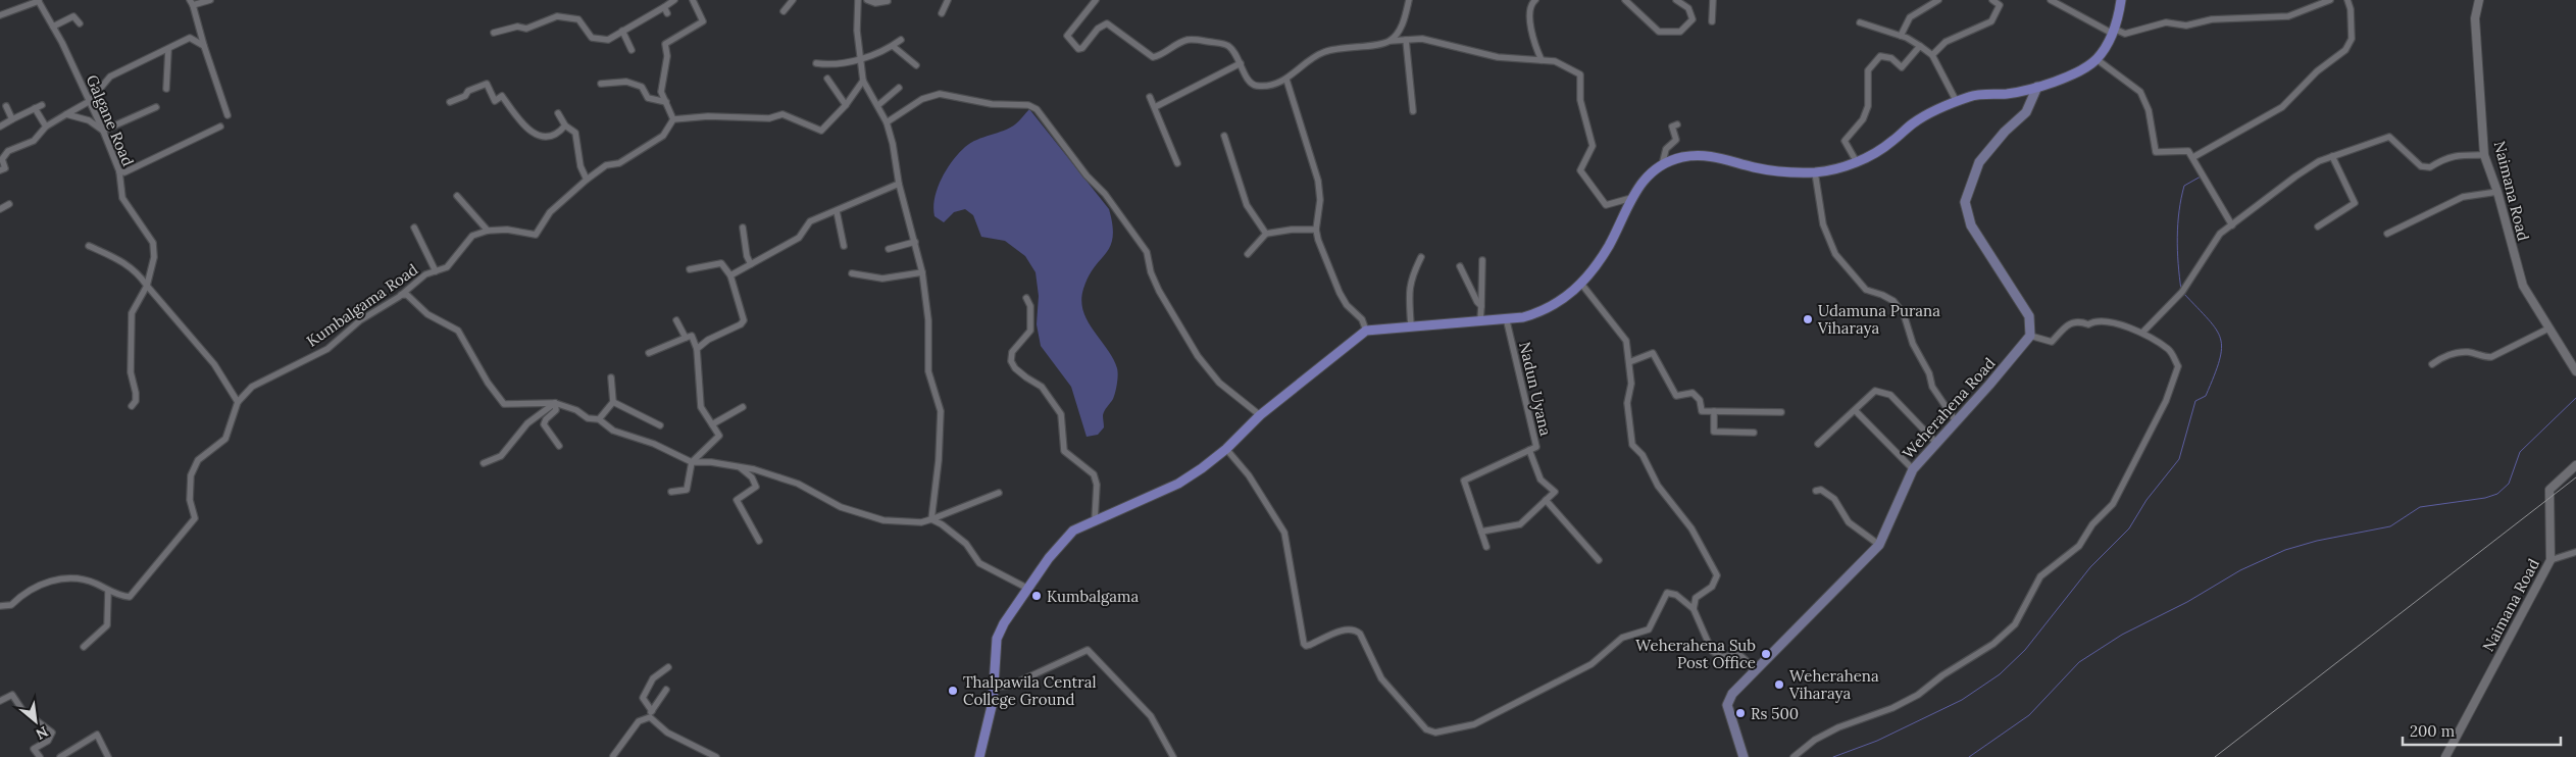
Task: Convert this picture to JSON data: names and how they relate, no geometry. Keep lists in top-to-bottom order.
{
  "streets": {
    "main road": ["Weherahena Road"],
    "street": [
      "Galgane Road",
      "Naimana Road",
      "Kumbalgama Road",
      "Nadun Uyana"
    ]
  },
  "places": [
    "Udamuna Purana Viharaya",
    "Kumbalgama",
    "Weherahena Sub Post Office",
    "Weherahena Viharaya",
    "Thalpawila Central College Ground",
    "Rs 500"
  ],
  "scale_bar": "200 m",
  "north": "bottom right"
}
